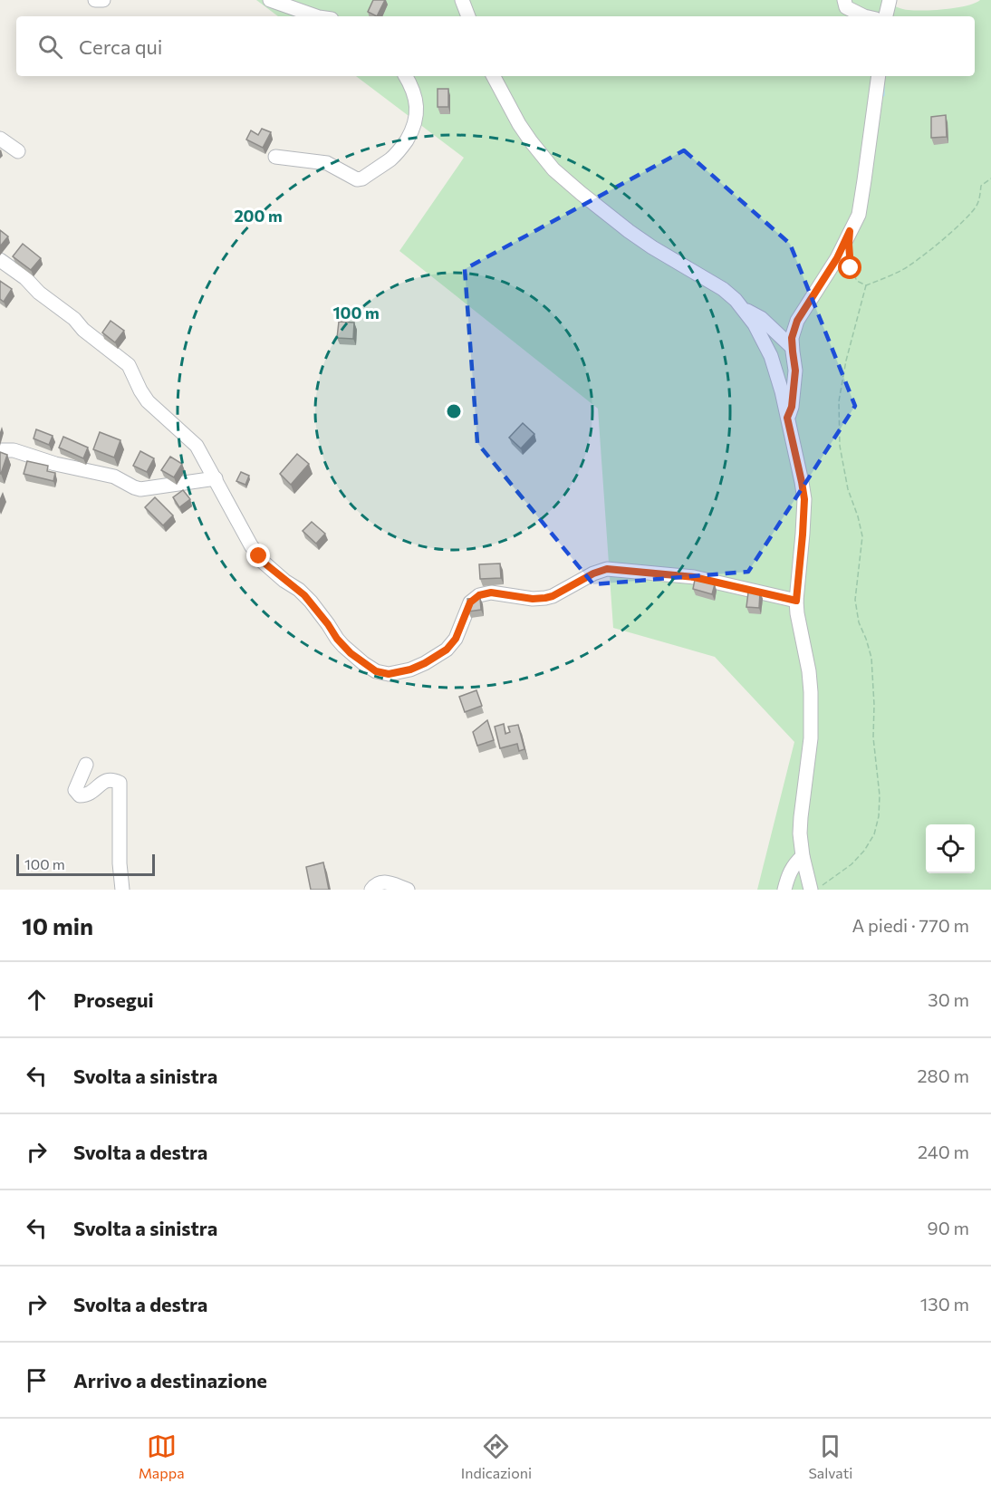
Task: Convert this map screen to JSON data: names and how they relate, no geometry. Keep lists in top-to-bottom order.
{
  "scale_bar": "100 m",
  "page": {
    "search": "Cerca qui",
    "scale": "100 m",
    "heading": ["10 min", "A piedi · 770 m"],
    "list": [
      ["Prosegui", "30 m"],
      ["Svolta a sinistra", "280 m"],
      ["Svolta a destra", "240 m"],
      ["Svolta a sinistra", "90 m"],
      ["Svolta a destra", "130 m"],
      "Arrivo a destinazione"
    ],
    "nav": ["Mappa", "Indicazioni", "Salvati"]
  },
  "rings": ["200 m", "100 m"]
}
